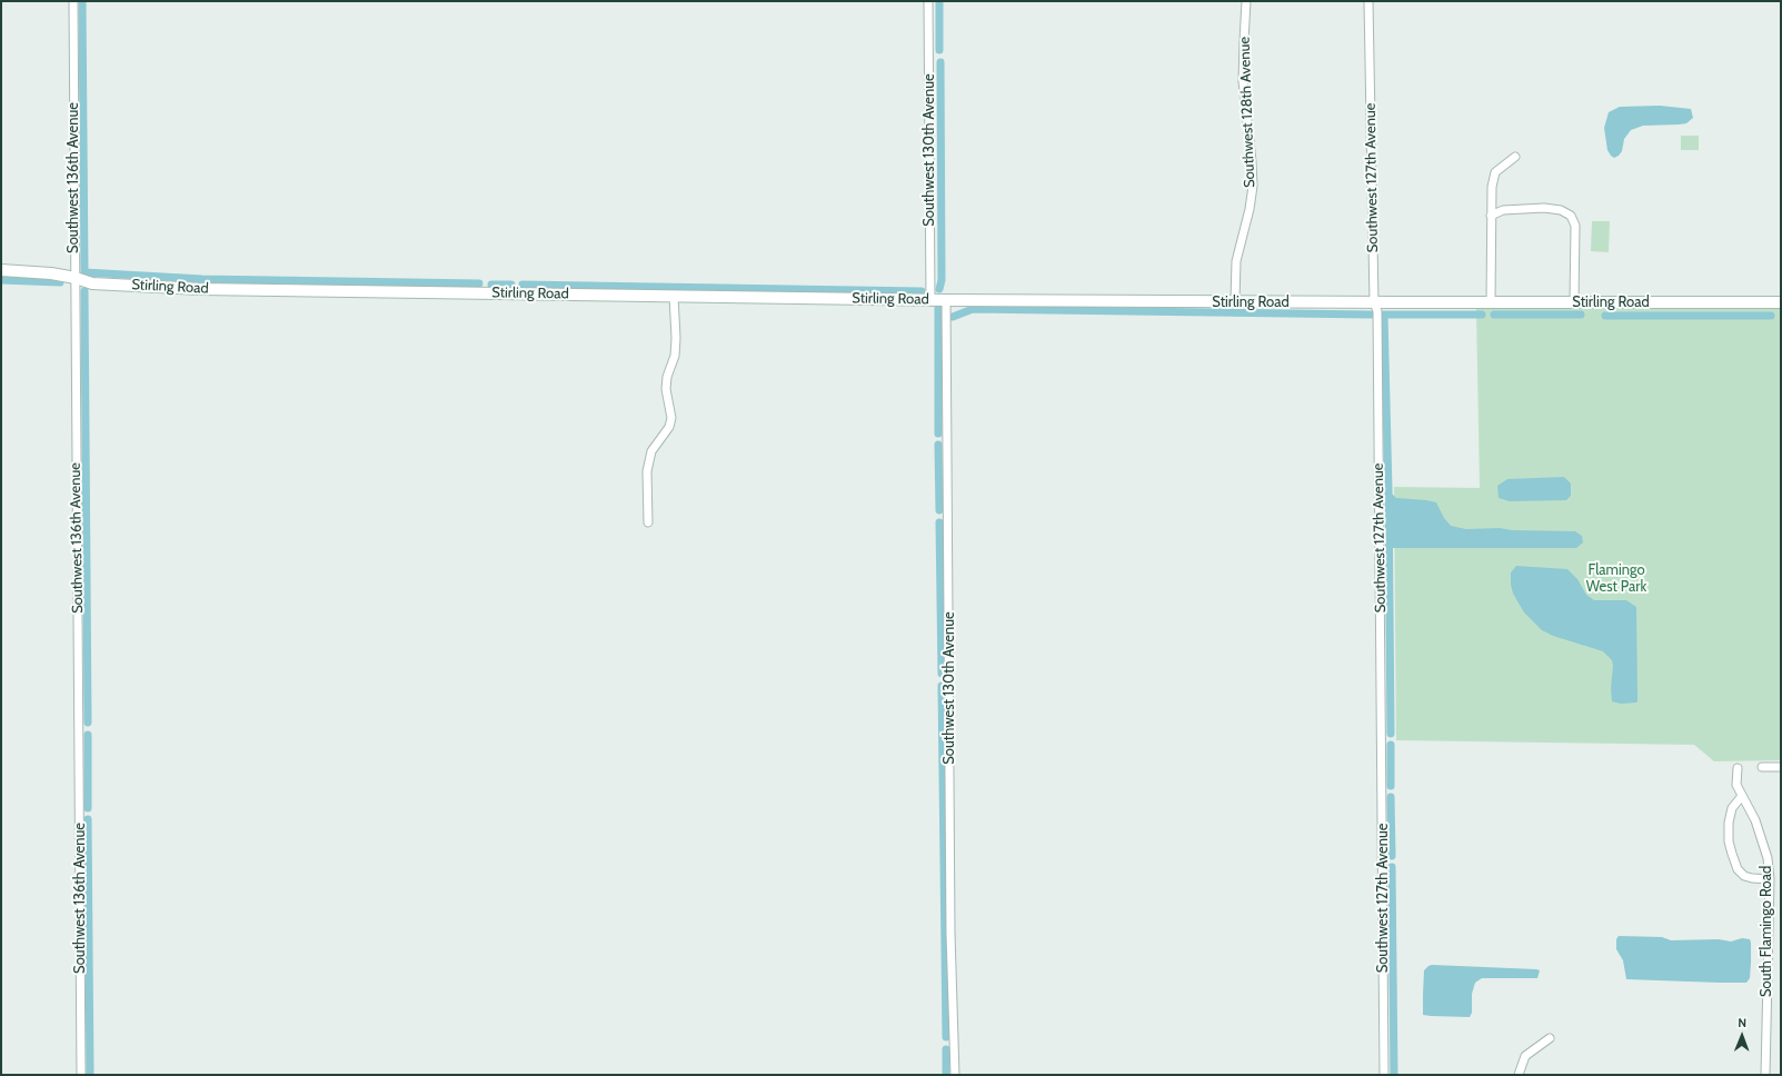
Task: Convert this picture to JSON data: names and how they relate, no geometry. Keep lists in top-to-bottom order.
{
  "streets": {
    "street": [
      "Southwest 128th Avenue",
      "Southwest 130th Avenue",
      "Southwest 136th Avenue",
      "Southwest 127th Avenue",
      "Stirling Road",
      "South Flamingo Road"
    ]
  },
  "crossings": [
    ["Southwest 128th Avenue", "Stirling Road"],
    ["Southwest 130th Avenue", "Stirling Road"],
    ["Southwest 136th Avenue", "Stirling Road"],
    ["Southwest 127th Avenue", "Stirling Road"]
  ],
  "parks": ["Flamingo West Park"],
  "north": "top"
}
